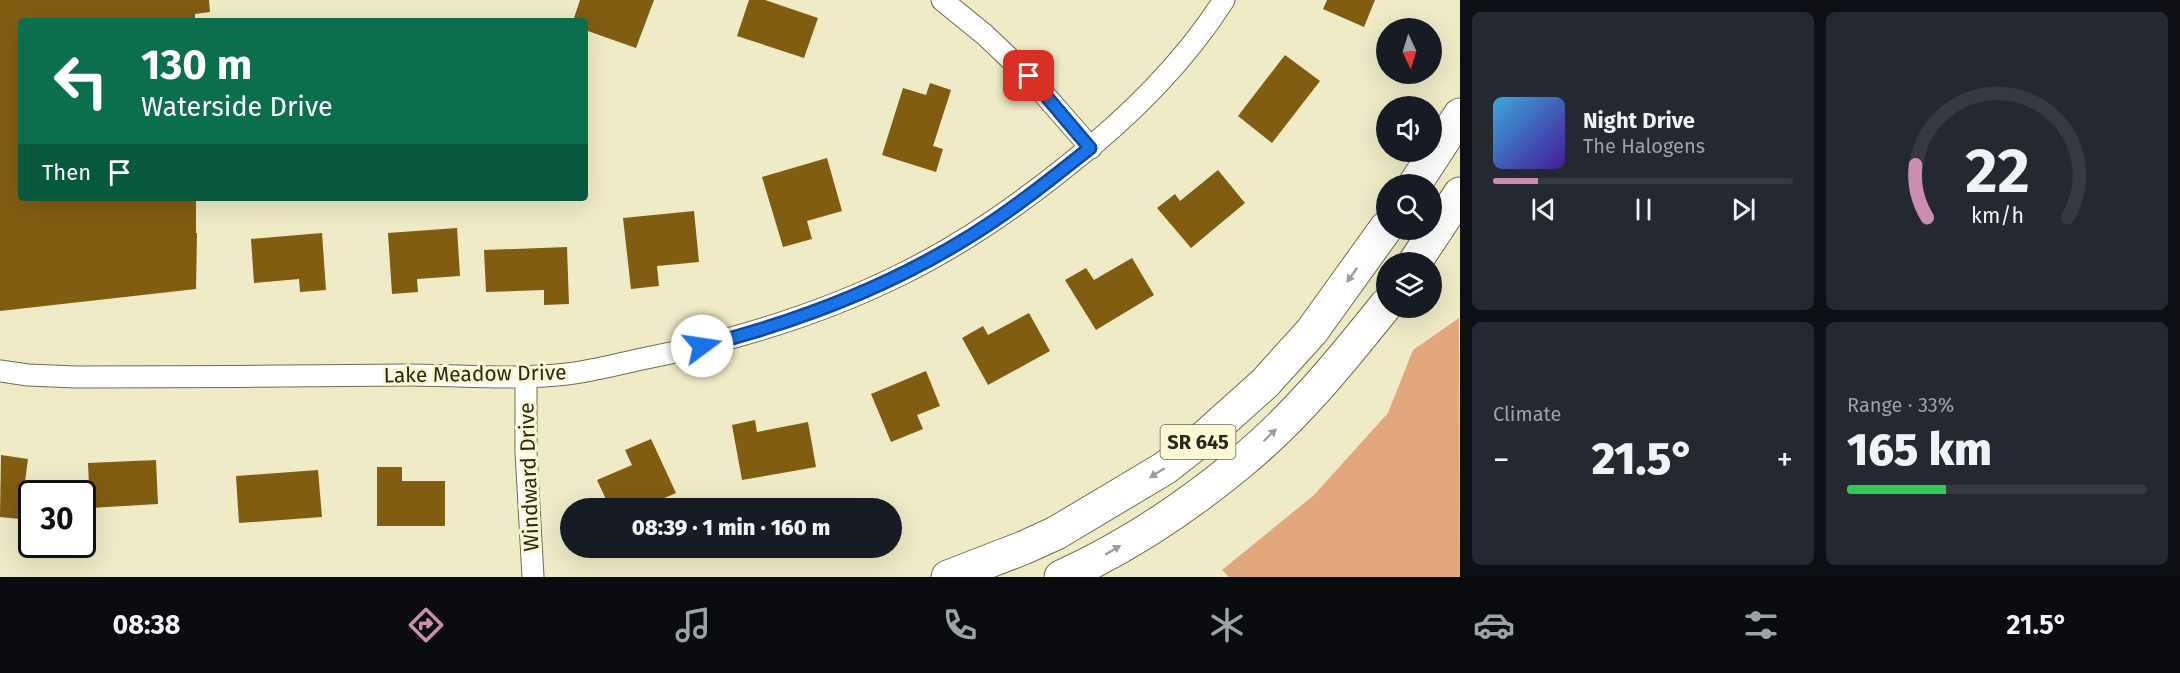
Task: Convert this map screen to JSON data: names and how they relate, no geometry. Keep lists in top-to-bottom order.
{
  "streets": {
    "main road": ["SR 645"],
    "street": ["Lake Meadow Drive", "Windward Drive"]
  },
  "crossings": [
    ["Lake Meadow Drive", "Windward Drive"]
  ],
  "north": "bottom",
  "page": {
    "turn": ["130 m", "Waterside Drive"],
    "song": ["Night Drive", "The Halogens"],
    "then": "Then",
    "tile": [
      "Climate",
      ["Range · 33%", "165 km"]
    ],
    "heat": ["−", "21.5°", "+"],
    "limit": "30",
    "trip": "08:39 · 1 min · 160 m",
    "tabs": ["08:38", "21.5°"],
    "gauge": ["22", "km/h"]
  }
}
